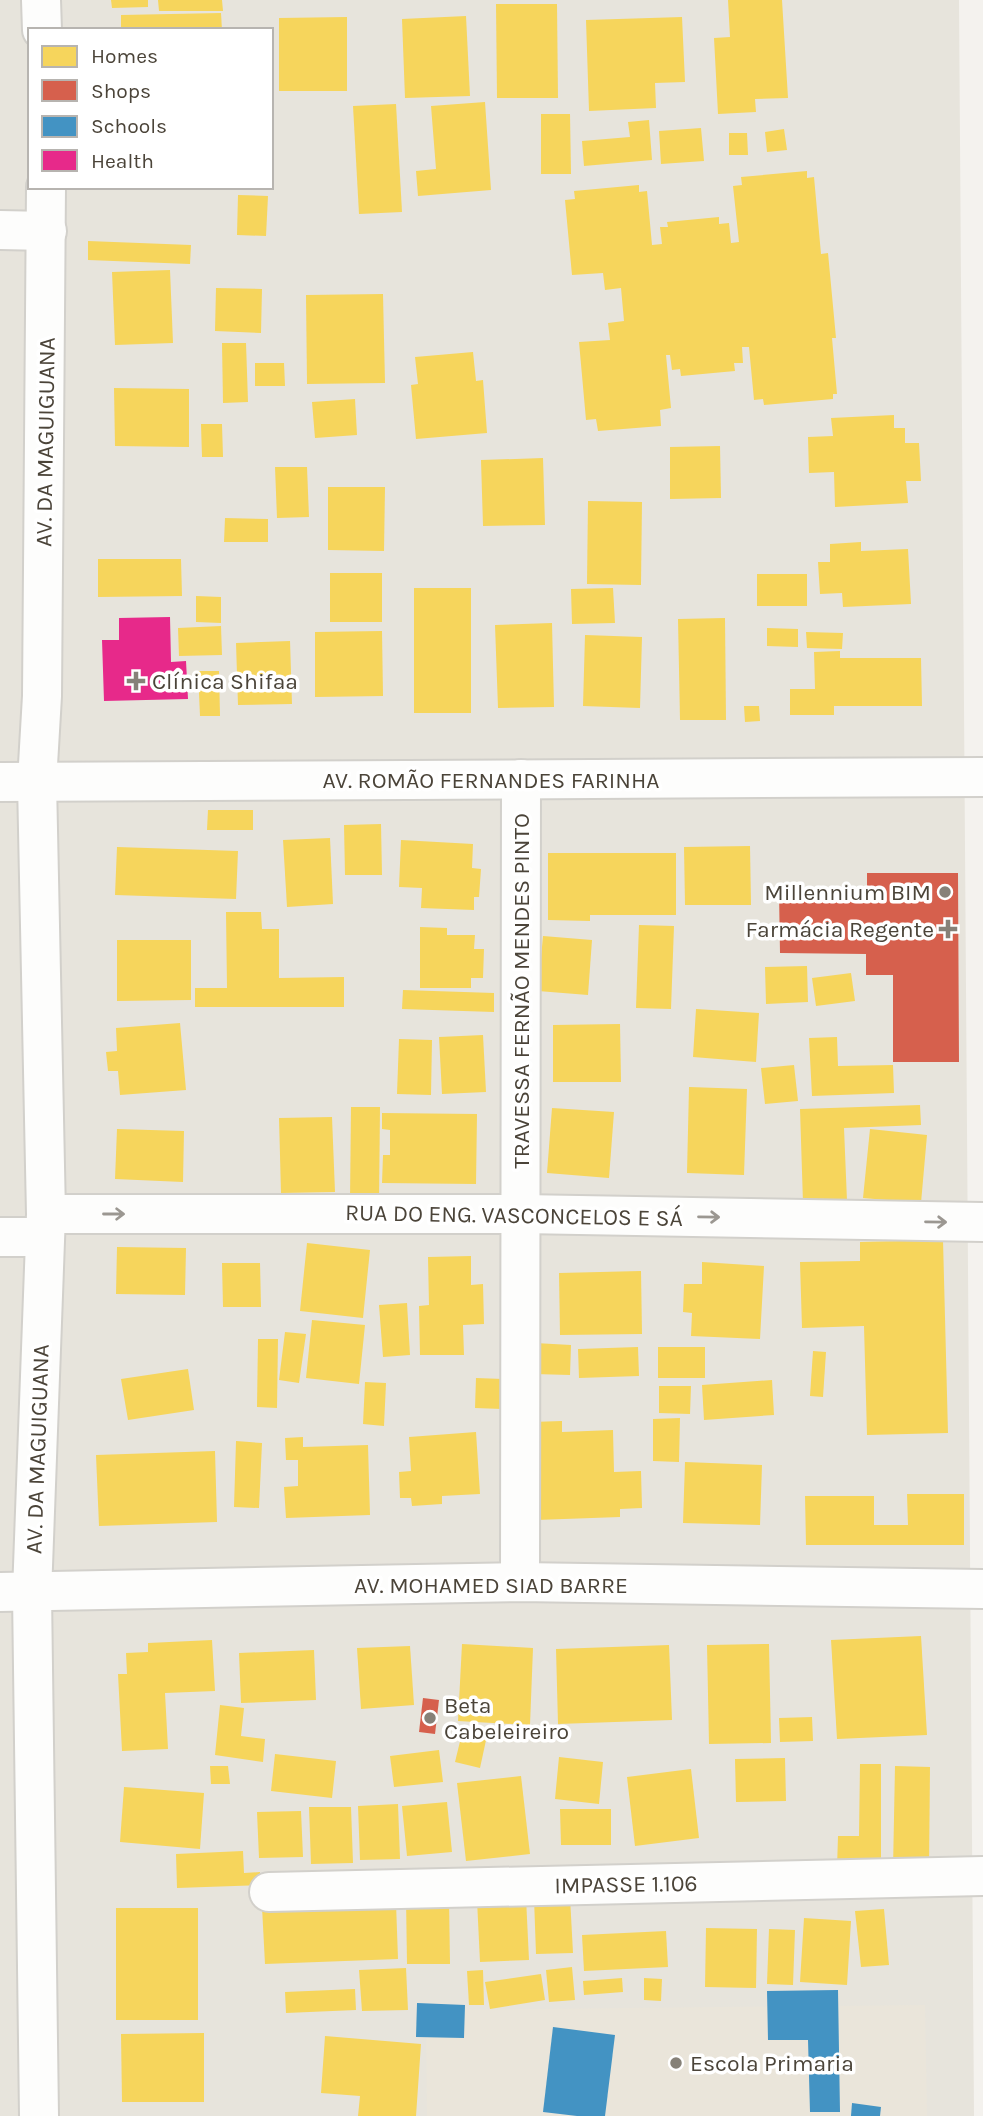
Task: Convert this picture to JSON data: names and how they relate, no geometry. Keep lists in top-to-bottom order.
{
  "streets": {
    "street": [
      "AV. DA MAGUIGUANA",
      "AV. ROMÃO FERNANDES FARINHA",
      "TRAVESSA FERNÃO MENDES PINTO",
      "RUA DO ENG. VASCONCELOS E SÁ",
      "AV. MOHAMED SIAD BARRE",
      "IMPASSE 1.106"
    ]
  },
  "crossings": [
    ["AV. DA MAGUIGUANA", "AV. ROMÃO FERNANDES FARINHA"],
    ["AV. DA MAGUIGUANA", "RUA DO ENG. VASCONCELOS E SÁ"],
    ["AV. DA MAGUIGUANA", "AV. MOHAMED SIAD BARRE"],
    ["AV. ROMÃO FERNANDES FARINHA", "TRAVESSA FERNÃO MENDES PINTO"],
    ["TRAVESSA FERNÃO MENDES PINTO", "RUA DO ENG. VASCONCELOS E SÁ"],
    ["TRAVESSA FERNÃO MENDES PINTO", "AV. MOHAMED SIAD BARRE"]
  ],
  "one_way": ["RUA DO ENG. VASCONCELOS E SÁ"],
  "places": {
    "health": ["Clínica Shifaa", "Farmácia Regente"],
    "other": ["Millennium BIM", "Beta Cabeleireiro", "Escola Primaria"]
  },
  "legend": [
    "Homes",
    "Shops",
    "Schools",
    "Health"
  ]
}
